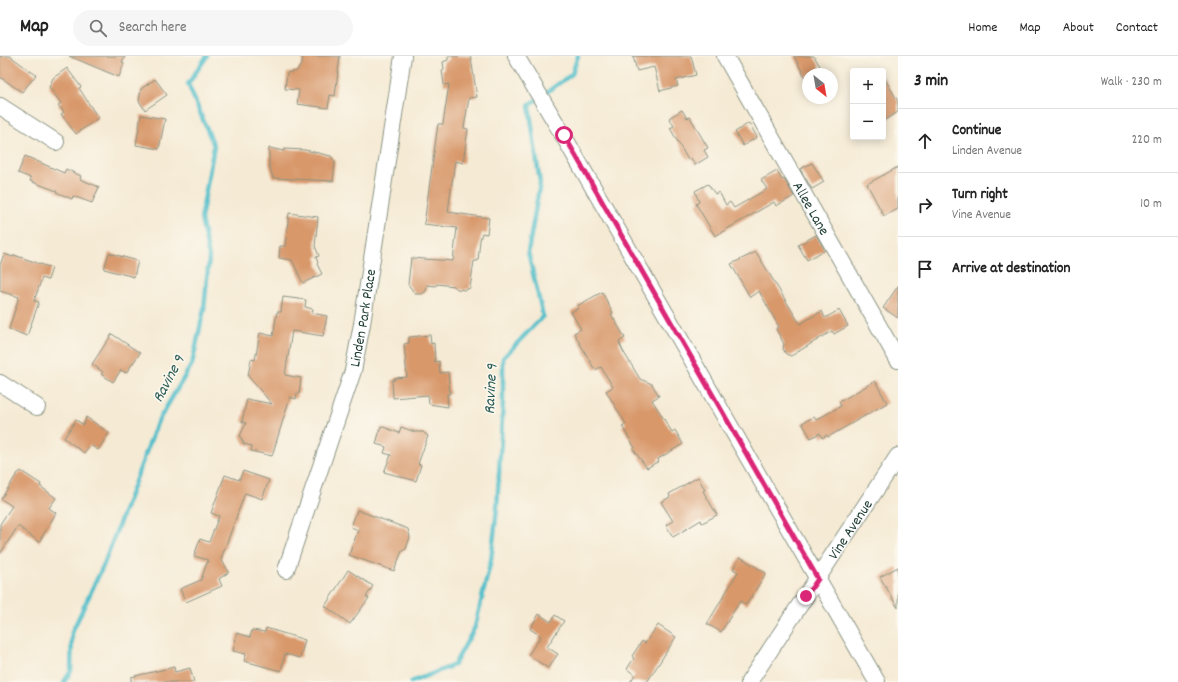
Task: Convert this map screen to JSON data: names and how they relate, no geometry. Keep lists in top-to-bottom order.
{
  "streets": {
    "street": ["Allee Lane", "Linden Park Place", "Vine Avenue"]
  },
  "water": ["Ravine 9"],
  "north": "bottom right",
  "page": {
    "header": "Map",
    "search": "Search here",
    "nav": [
      "Home",
      "Map",
      "About",
      "Contact"
    ],
    "heading": ["3 min", "Walk · 230 m"],
    "map_buttons": ["+", "−"],
    "list": [
      ["Continue", "Linden Avenue", "220 m"],
      ["Turn right", "Vine Avenue", "10 m"],
      "Arrive at destination"
    ]
  }
}
